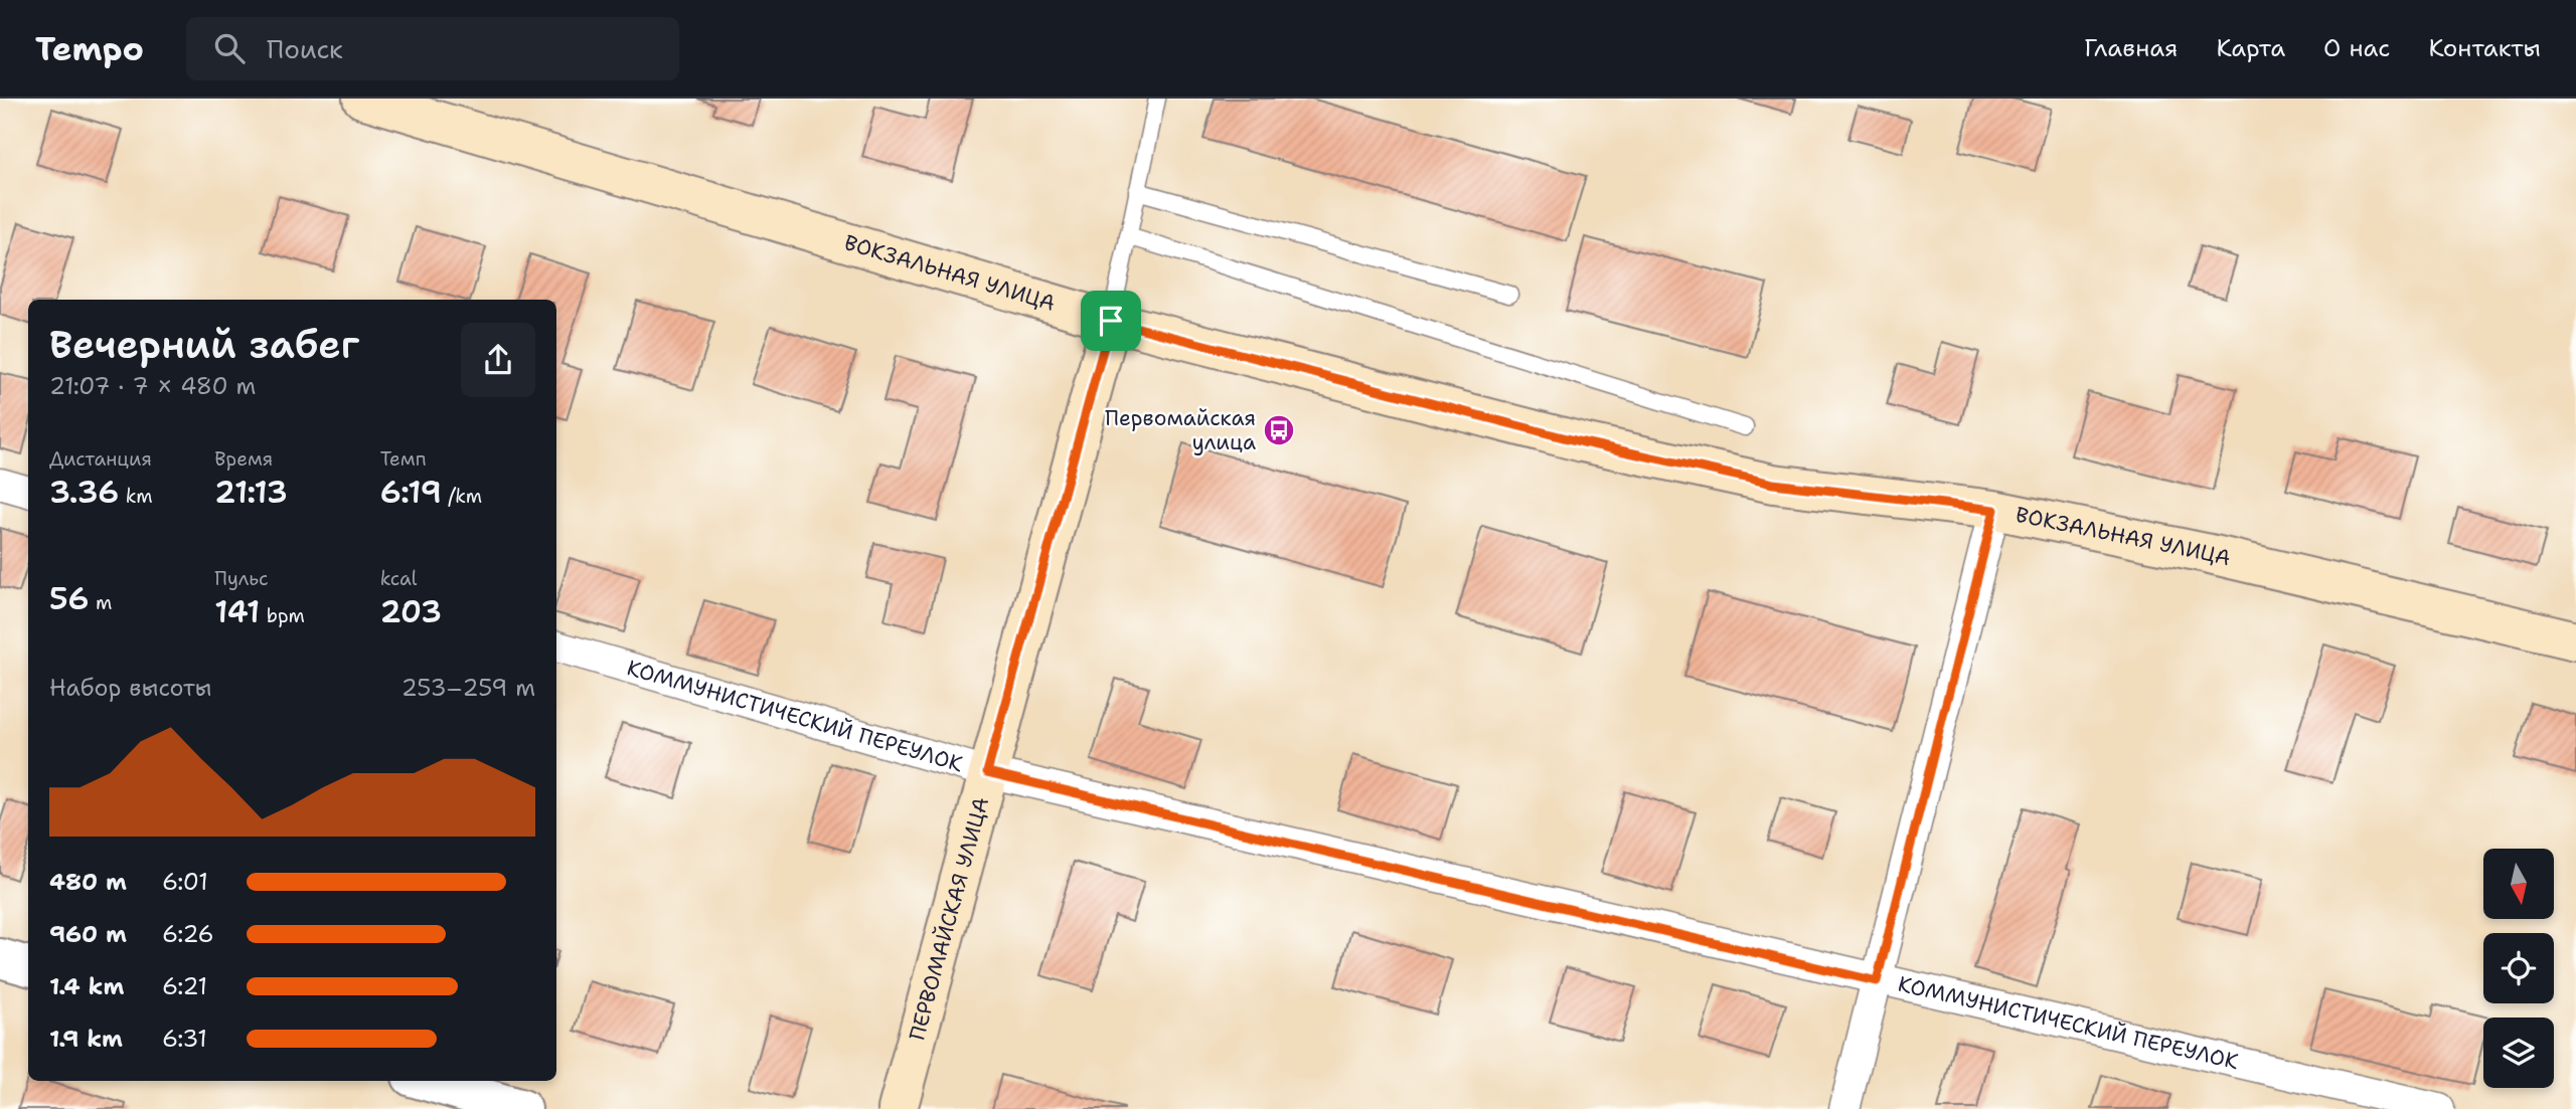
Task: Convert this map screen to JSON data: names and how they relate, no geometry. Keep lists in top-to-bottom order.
{
  "streets": {
    "main road": ["ВОКЗАЛЬНАЯ УЛИЦА", "ПЕРВОМАЙСКАЯ УЛИЦА"],
    "street": ["КОММУНИСТИЧЕСКИЙ ПЕРЕУЛОК"]
  },
  "crossings": [
    ["ВОКЗАЛЬНАЯ УЛИЦА", "ПЕРВОМАЙСКАЯ УЛИЦА"],
    ["КОММУНИСТИЧЕСКИЙ ПЕРЕУЛОК", "ПЕРВОМАЙСКАЯ УЛИЦА"]
  ],
  "places": {
    "bus stop": ["Первомайская улица"]
  },
  "north": "bottom",
  "page": {
    "header": "Tempo",
    "search": "Поиск",
    "nav": [
      "Главная",
      "Карта",
      "О нас",
      "Контакты"
    ],
    "heading": ["Вечерний забег", "21:07 · 7 × 480 m"],
    "stats": [
      ["Дистанция", "3.36 km"],
      ["Время", "21:13"],
      ["Темп", "6:19 /km"],
      ["56 m"],
      ["Пульс", "141 bpm"],
      ["kcal", "203"]
    ],
    "chart": ["Набор высоты", "253–259 m"],
    "list": [
      {
        "name": "480 m",
        "note": "6:01"
      },
      {
        "name": "960 m",
        "note": "6:26"
      },
      {
        "name": "1.4 km",
        "note": "6:21"
      },
      {
        "name": "1.9 km",
        "note": "6:31"
      }
    ]
  }
}
